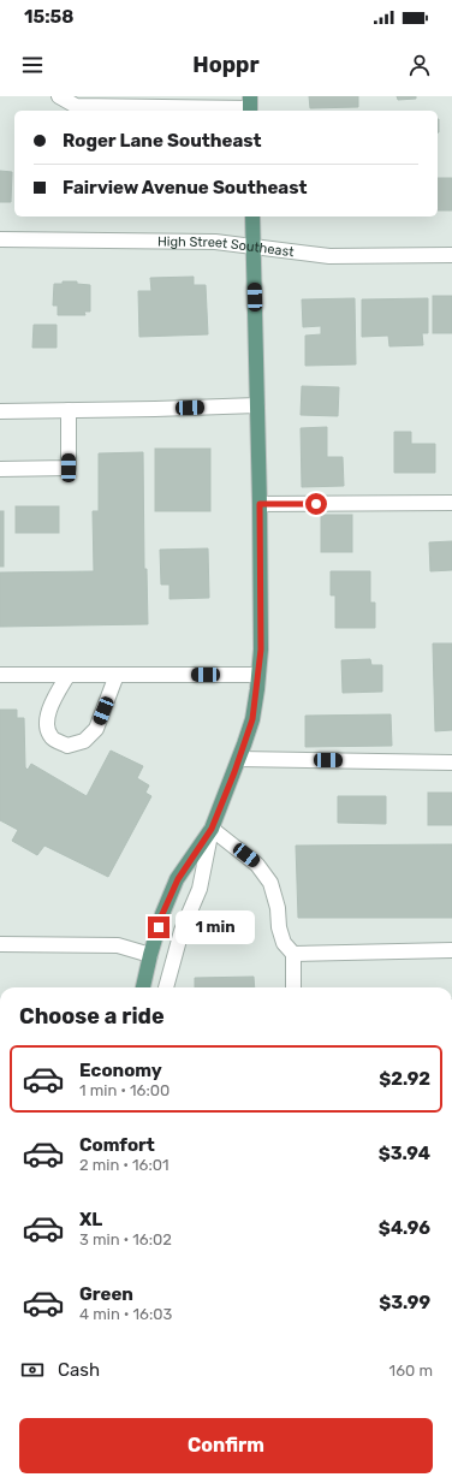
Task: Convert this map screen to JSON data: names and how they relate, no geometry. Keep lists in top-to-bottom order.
{
  "streets": {
    "street": ["High Street Southeast"]
  },
  "page": {
    "status": "15:58",
    "header": "Hoppr",
    "banner": ["Roger Lane Southeast", "Fairview Avenue Southeast"],
    "bubble": "1 min",
    "heading": "Choose a ride",
    "list": [
      {
        "name": "Economy",
        "note": "1 min · 16:00",
        "value": "$2.92"
      },
      {
        "name": "Comfort",
        "note": "2 min · 16:01",
        "value": "$3.94"
      },
      {
        "name": "XL",
        "note": "3 min · 16:02",
        "value": "$4.96"
      },
      {
        "name": "Green",
        "note": "4 min · 16:03",
        "value": "$3.99"
      }
    ],
    "pay": ["Cash", "160 m"],
    "buttons": "Confirm"
  }
}
